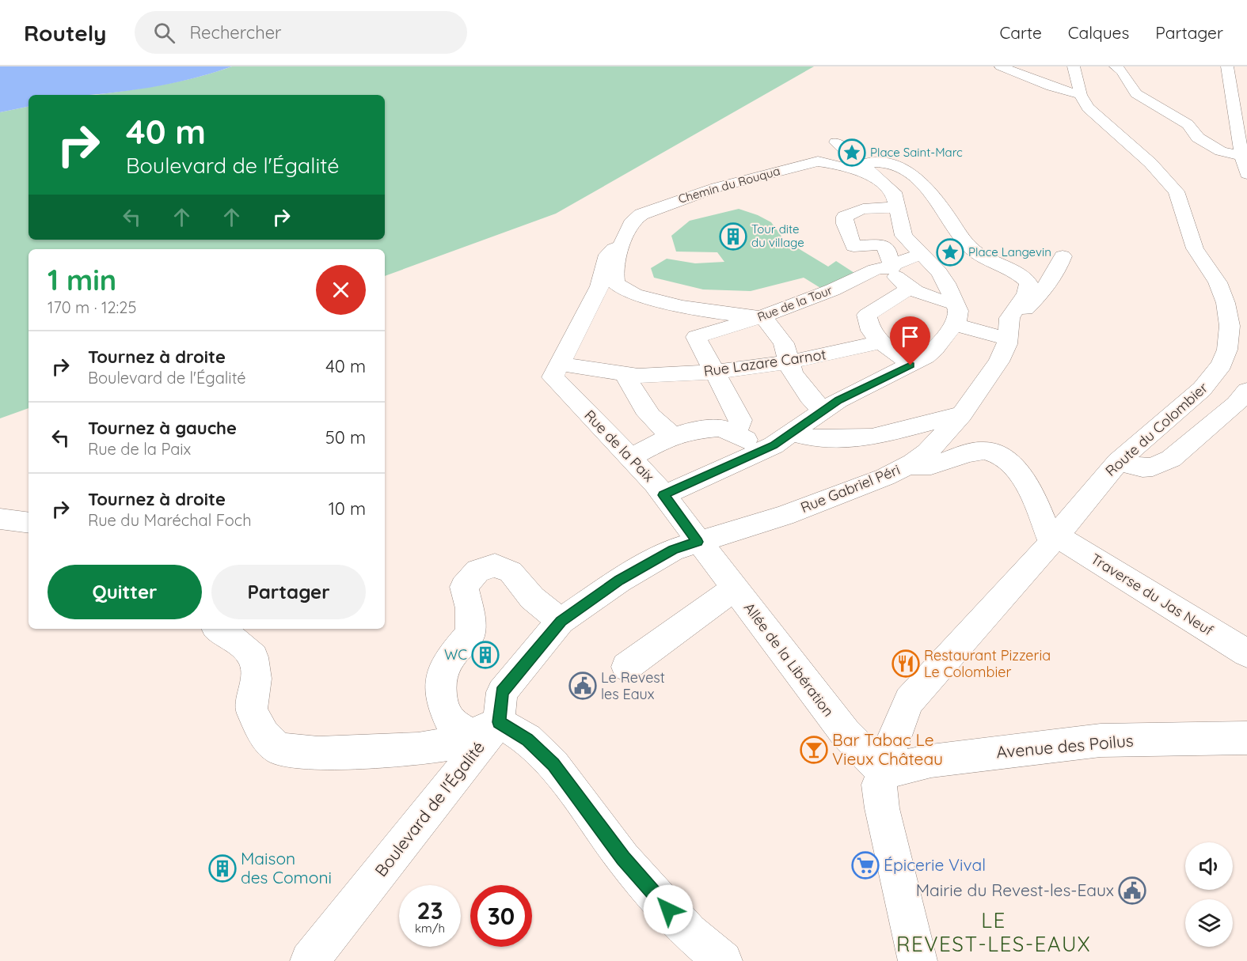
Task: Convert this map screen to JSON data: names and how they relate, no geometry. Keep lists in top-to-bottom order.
{
  "streets": {
    "street": [
      "Chemin du Rouqua",
      "Rue de la Tour",
      "Rue Lazare Carnot",
      "Route du Colombier",
      "Rue de la Paix",
      "Rue Gabriel Péri",
      "Traverse du Jas Neuf",
      "Allée de la Libération",
      "Avenue des Poilus",
      "Boulevard de l'Égalité"
    ]
  },
  "crossings": [
    ["Chemin du Rouqua", "Rue de la Tour"],
    ["Chemin du Rouqua", "Rue Gabriel Péri"],
    ["Rue de la Tour", "Rue Lazare Carnot"],
    ["Route du Colombier", "Traverse du Jas Neuf"],
    ["Route du Colombier", "Allée de la Libération"],
    ["Route du Colombier", "Avenue des Poilus"],
    ["Rue de la Paix", "Rue Gabriel Péri"],
    ["Rue de la Paix", "Allée de la Libération"],
    ["Rue Gabriel Péri", "Allée de la Libération"],
    ["Allée de la Libération", "Avenue des Poilus"]
  ],
  "districts": ["LE REVEST-LES-EAUX"],
  "places": {
    "place": ["Place Saint-Marc", "Place Langevin"],
    "building": ["Tour dite du village", "WC", "Maison des Comoni"],
    "restaurant": ["Restaurant Pizzeria Le Colombier"],
    "public building": ["Le Revest les Eaux", "Mairie du Revest-les-Eaux"],
    "bar": ["Bar Tabac Le Vieux Château"],
    "supermarket": ["Épicerie Vival"]
  },
  "page": {
    "header": "Routely",
    "search": "Rechercher",
    "nav": ["Carte", "Calques", "Partager"],
    "turn": ["40 m", "Boulevard de l'Égalité"],
    "heading": ["1 min", "170 m · 12:25"],
    "list": [
      {
        "name": "Tournez à droite",
        "note": "Boulevard de l'Égalité",
        "value": "40 m"
      },
      {
        "name": "Tournez à gauche",
        "note": "Rue de la Paix",
        "value": "50 m"
      },
      {
        "name": "Tournez à droite",
        "note": "Rue du Maréchal Foch",
        "value": "10 m"
      }
    ],
    "buttons": ["Quitter", "Partager"],
    "speed": "23 km/h",
    "limit": "30"
  }
}
